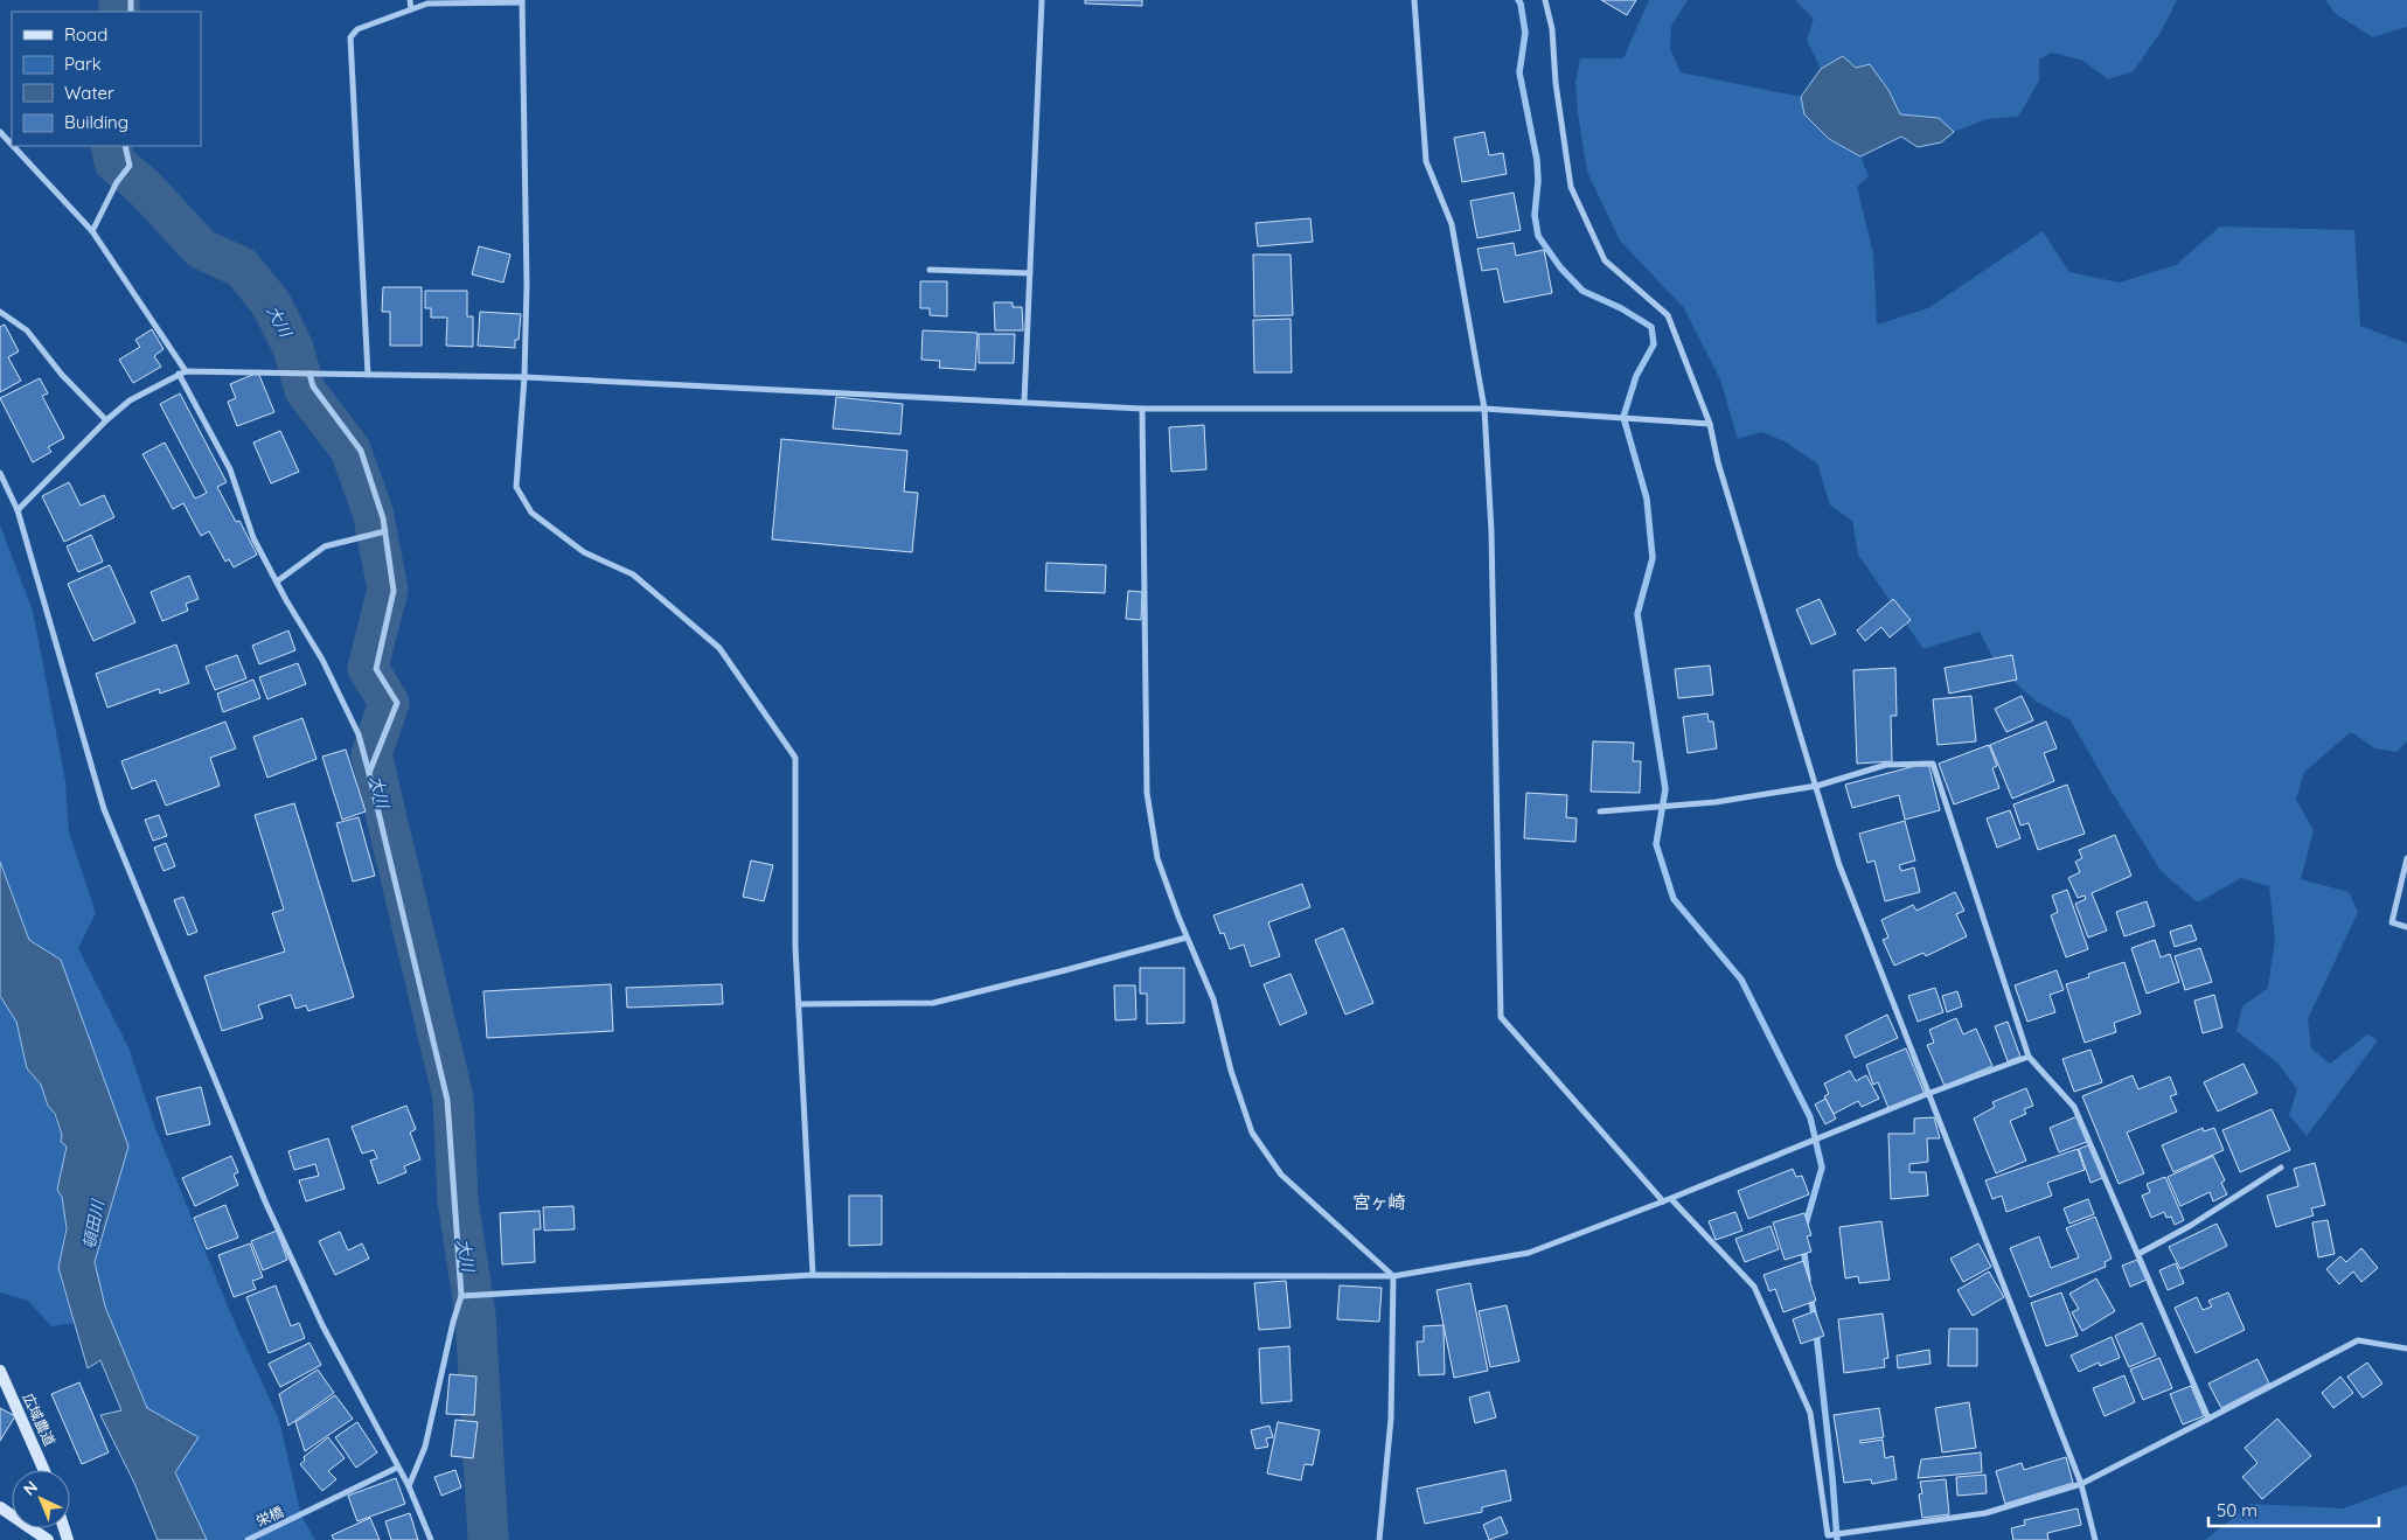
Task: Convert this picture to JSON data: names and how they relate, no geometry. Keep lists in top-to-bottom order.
{
  "streets": {
    "street": ["広域農道", "栄橋"]
  },
  "districts": ["宮ヶ崎"],
  "water": ["大川", "頓田川"],
  "legend": [
    "Road",
    "Park",
    "Water",
    "Building"
  ],
  "scale_bar": "50 m",
  "north": "top left"
}
